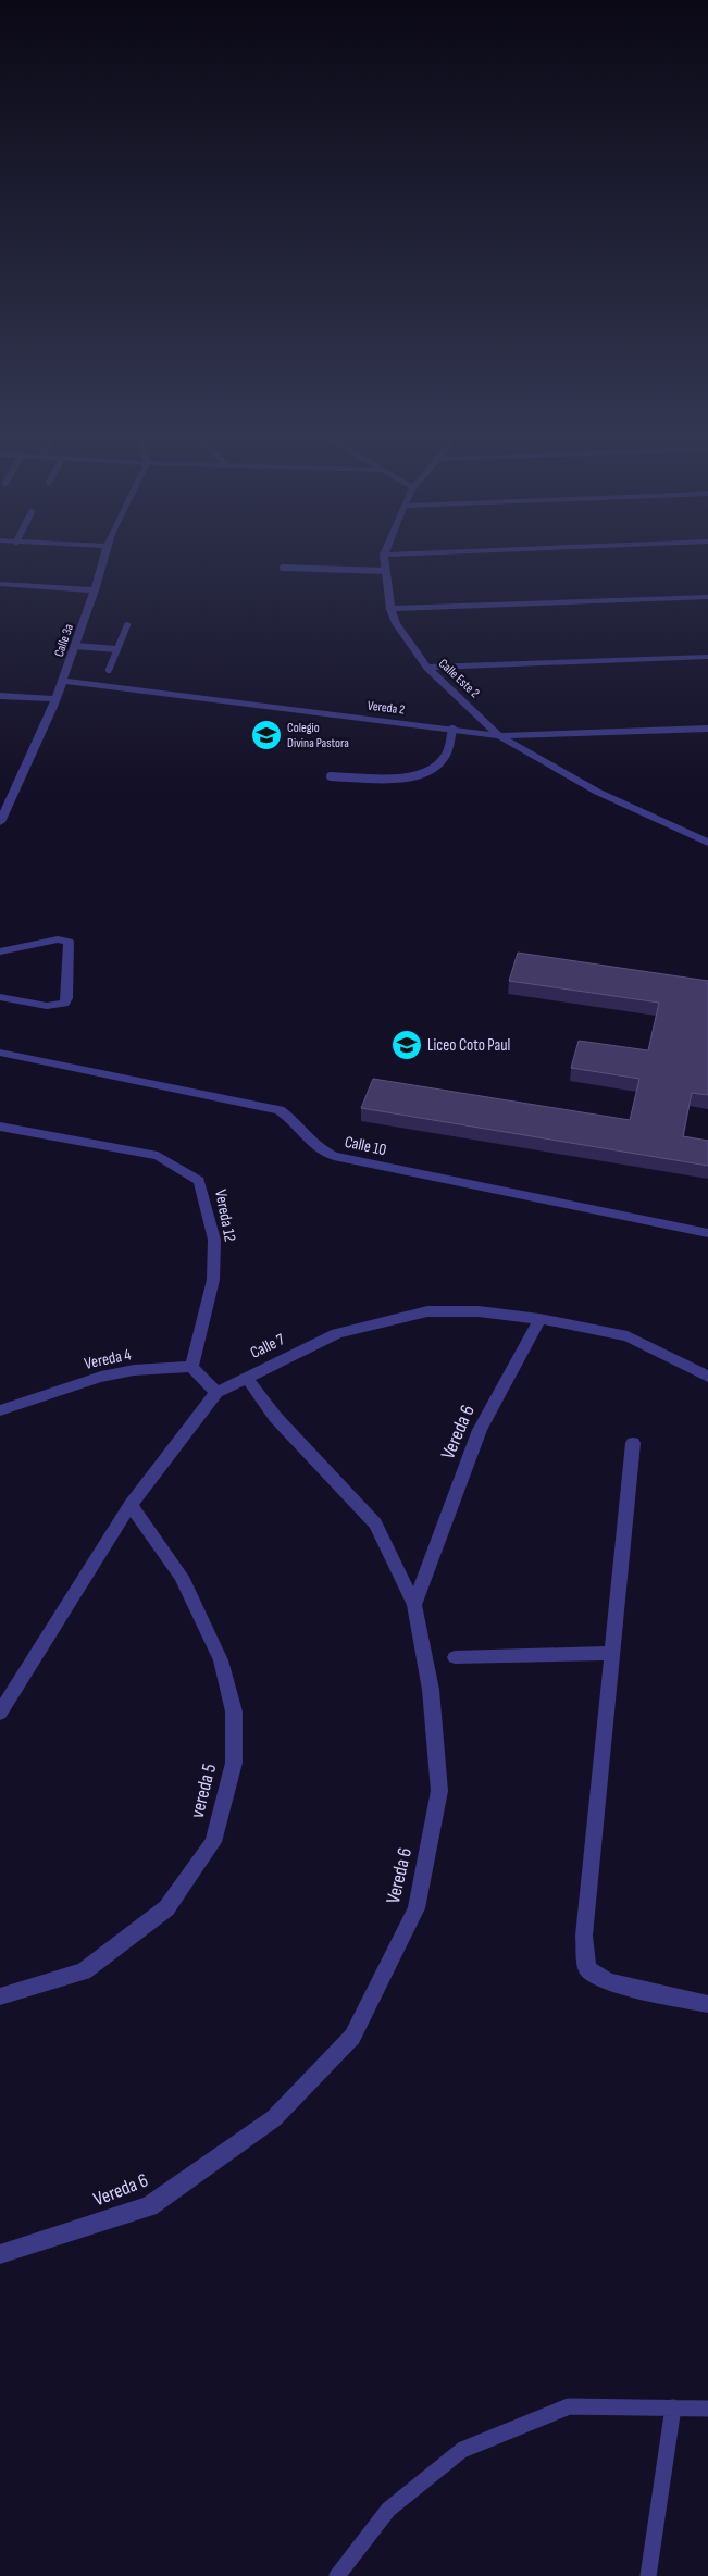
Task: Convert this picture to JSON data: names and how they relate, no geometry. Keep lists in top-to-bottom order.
{
  "streets": {
    "street": [
      "Calle 3a",
      "Calle Este 2",
      "Vereda 2",
      "Calle 10",
      "Vereda 12",
      "Calle 7",
      "Vereda 4",
      "Vereda 6",
      "vereda 5"
    ]
  },
  "crossings": [
    ["Calle 3a", "Vereda 2"],
    ["Calle Este 2", "Vereda 2"],
    ["Vereda 12", "Vereda 4"],
    ["Calle 7", "Vereda 6"],
    ["Calle 7", "vereda 5"]
  ],
  "places": {
    "school or university": ["Colegio Divina Pastora", "Liceo Coto Paul"]
  }
}
